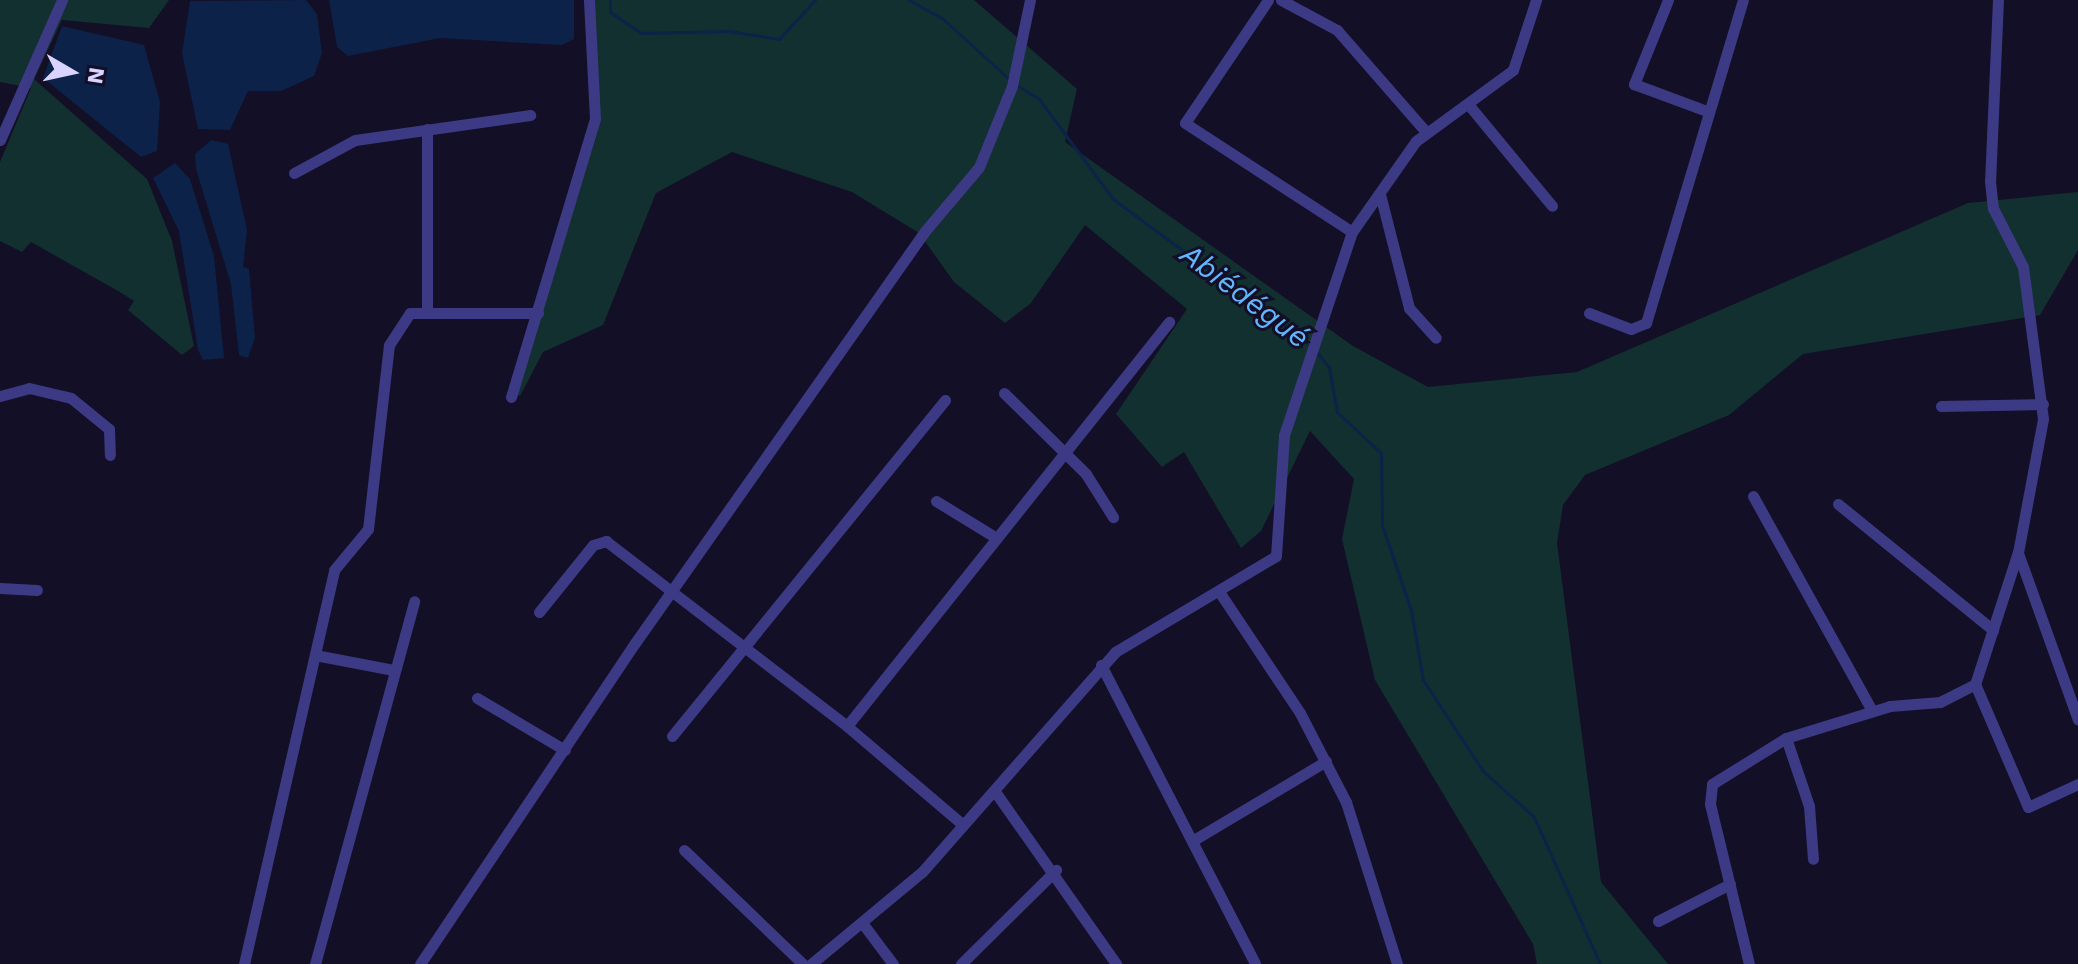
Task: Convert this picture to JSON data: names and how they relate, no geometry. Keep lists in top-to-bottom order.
{
  "water": ["Abiédégué"],
  "north": "right"
}
